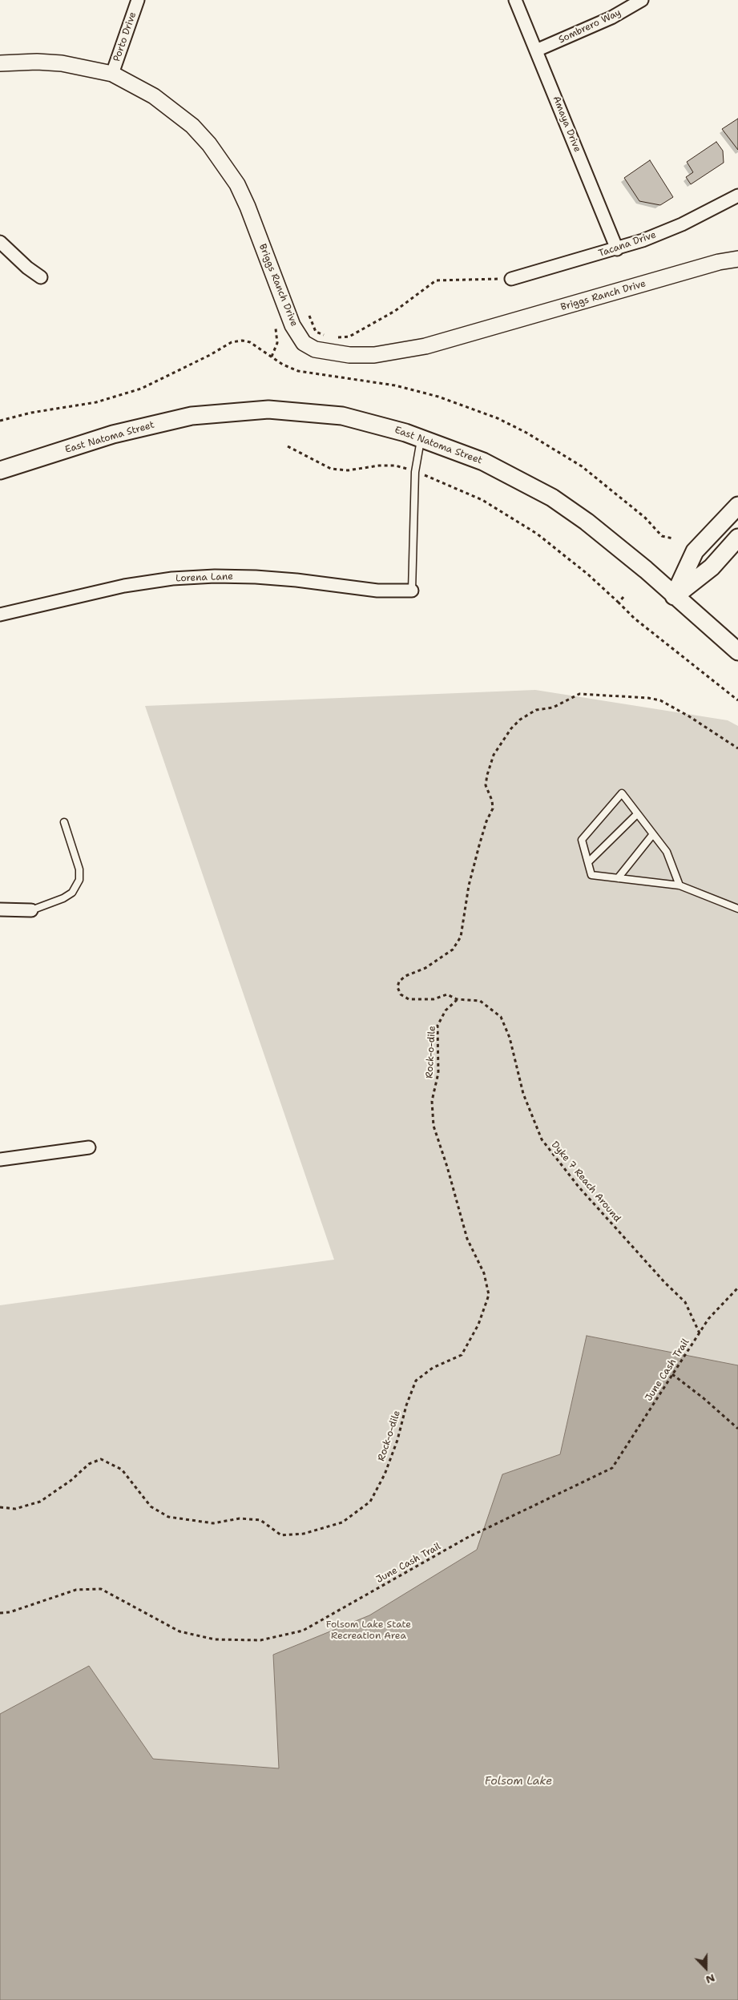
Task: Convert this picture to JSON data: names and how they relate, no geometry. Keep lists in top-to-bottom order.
{
  "streets": {
    "main road": ["East Natoma Street"],
    "street": [
      "Sombrero Way",
      "Porto Drive",
      "Amaya Drive",
      "Tacana Drive",
      "Briggs Ranch Drive",
      "Lorena Lane"
    ],
    "path": ["Rock-o-dile", "Dyke 7 Reach Around", "June Cash Trail"]
  },
  "crossings": [
    ["Sombrero Way", "Amaya Drive"],
    ["Porto Drive", "Briggs Ranch Drive"],
    ["Amaya Drive", "Tacana Drive"],
    ["Rock-o-dile", "Dyke 7 Reach Around"],
    ["Dyke 7 Reach Around", "June Cash Trail"]
  ],
  "water": ["Folsom Lake"],
  "parks": ["Folsom Lake State Recreation Area"],
  "north": "bottom"
}
